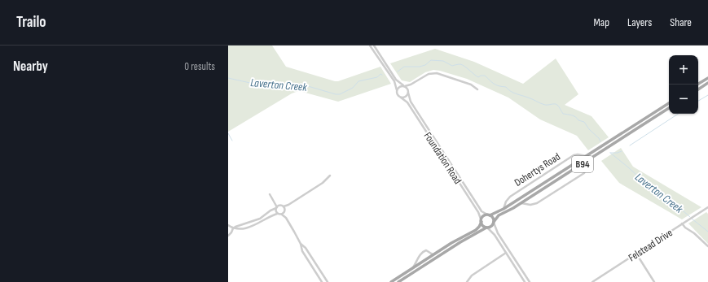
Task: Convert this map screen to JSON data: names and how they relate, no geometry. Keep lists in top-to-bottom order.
{
  "streets": {
    "main road": ["B94", "Dohertys Road"],
    "street": ["Foundation Road", "Felstead Drive"]
  },
  "crossings": [
    ["Foundation Road", "B94"],
    ["Foundation Road", "Dohertys Road"],
    ["B94", "Dohertys Road"]
  ],
  "water": ["Laverton Creek"],
  "page": {
    "header": "Trailo",
    "nav": ["Map", "Layers", "Share"],
    "heading": ["Nearby", "0 results"],
    "map_buttons": ["+", "−"]
  }
}
